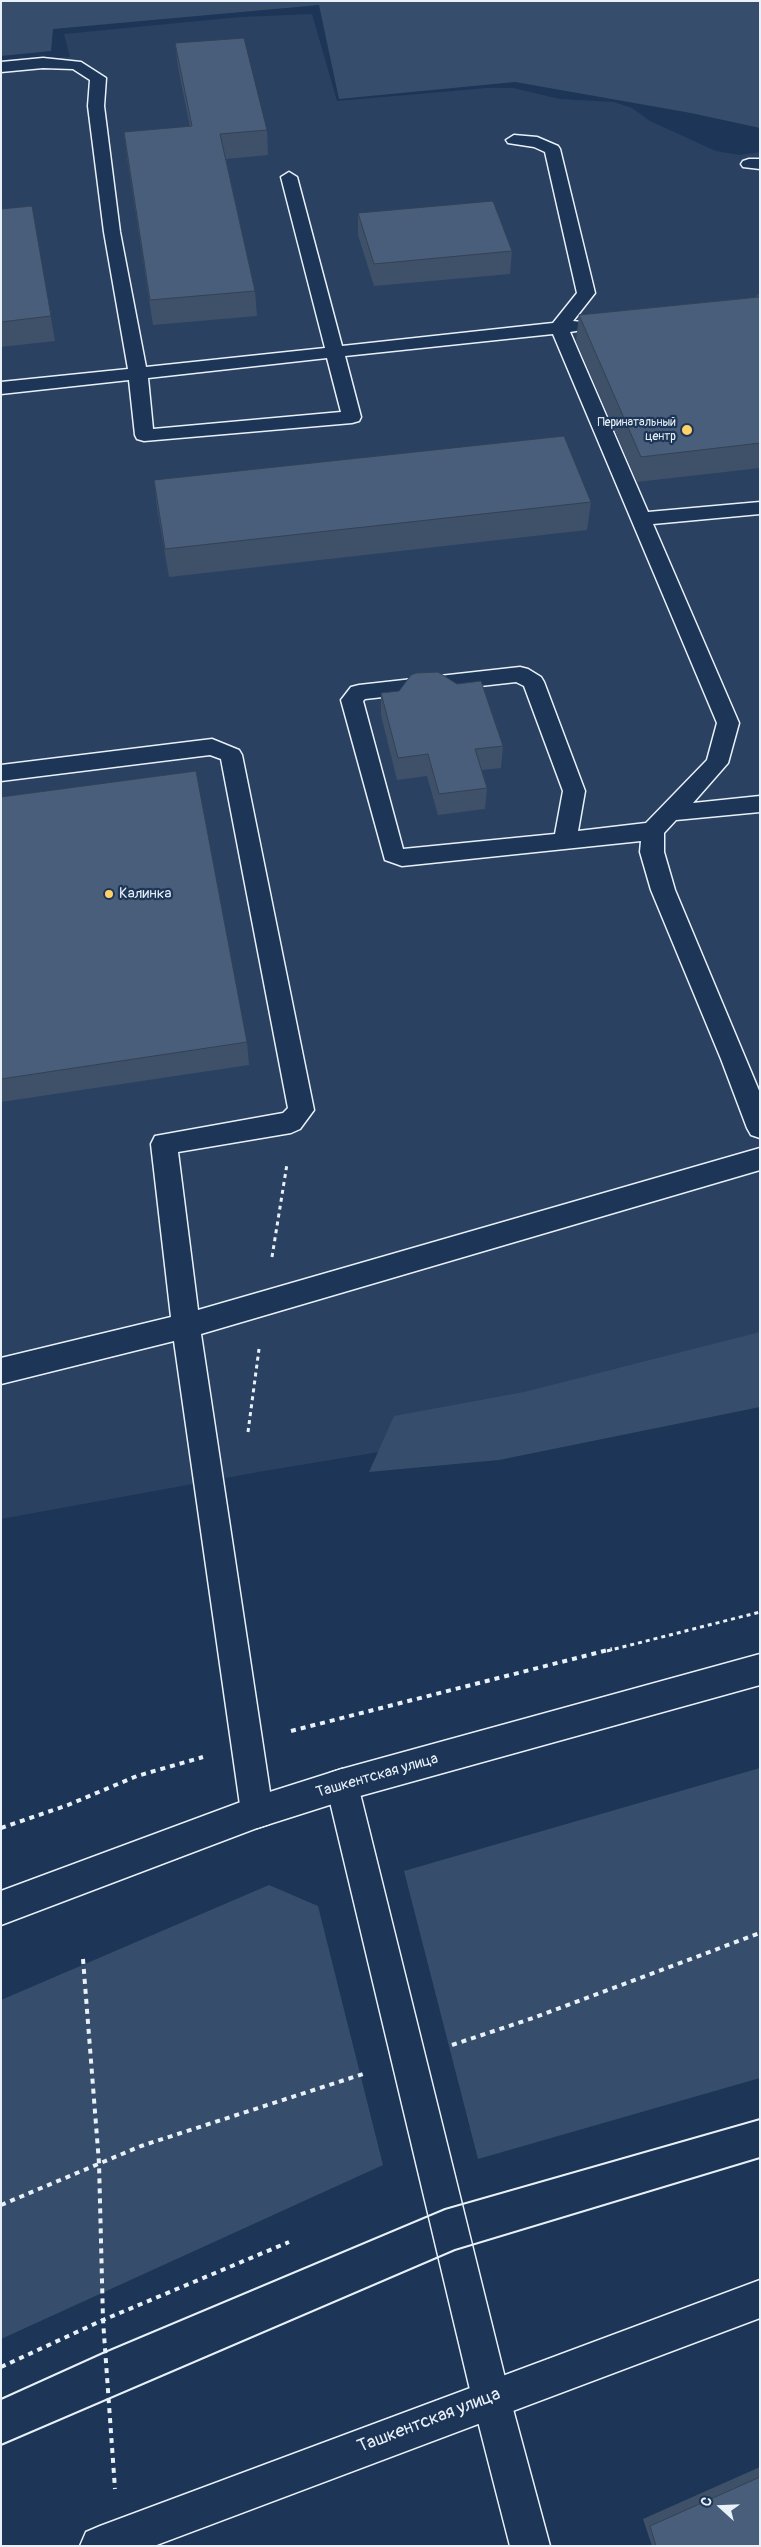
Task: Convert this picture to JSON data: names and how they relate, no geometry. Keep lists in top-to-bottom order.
{
  "streets": {
    "main road": ["Ташкентская улица"]
  },
  "places": ["Перинатальный центр", "Калинка"],
  "north": "left"
}
